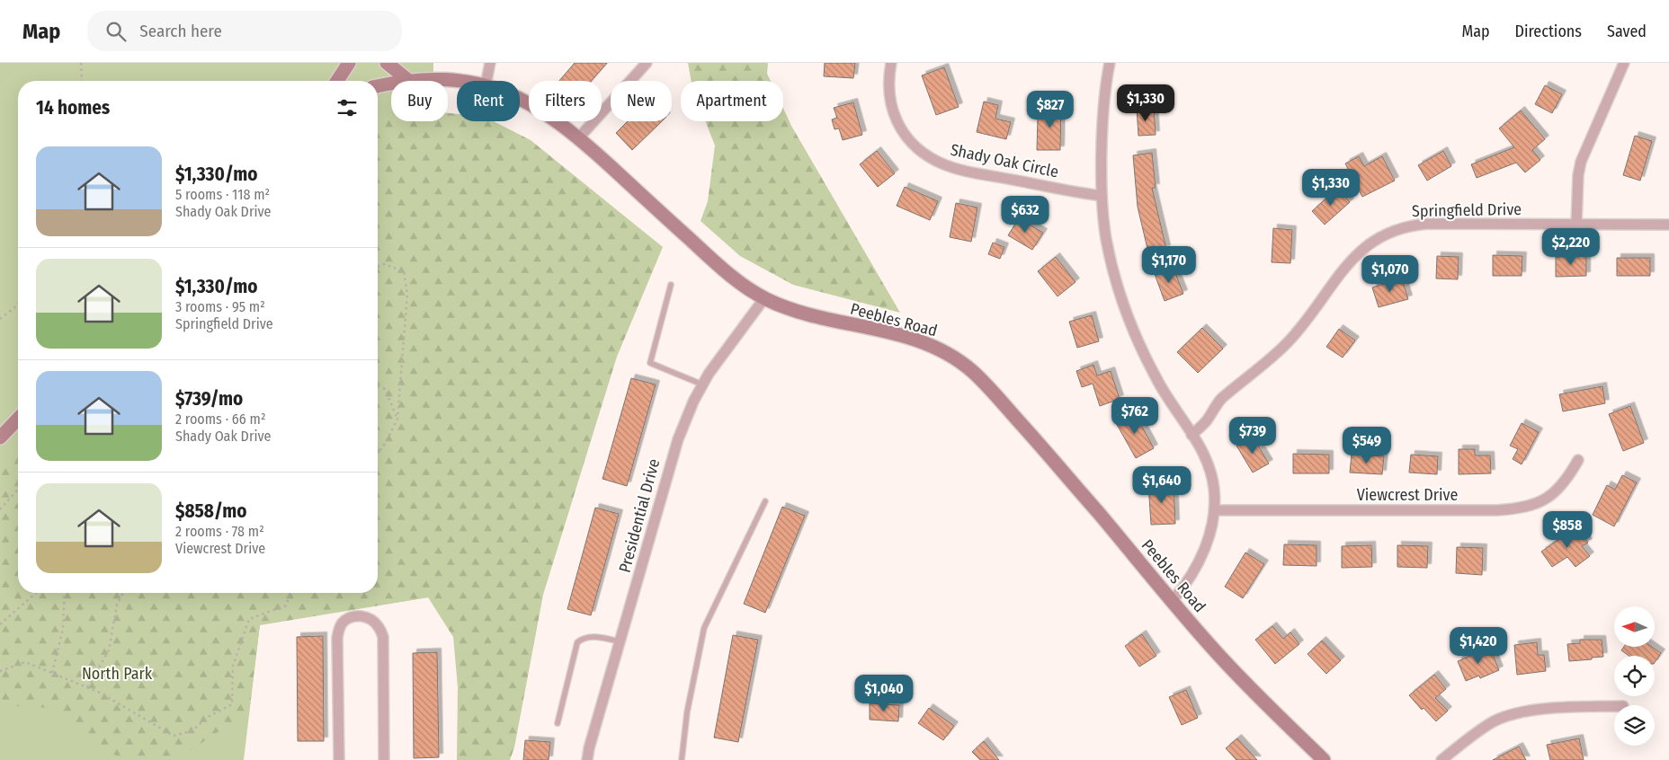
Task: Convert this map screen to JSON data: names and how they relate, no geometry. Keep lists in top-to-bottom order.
{
  "streets": {
    "street": [
      "Shady Oak Circle",
      "Springfield Drive",
      "Peebles Road",
      "Viewcrest Drive",
      "Presidential Drive"
    ]
  },
  "crossings": [
    ["Peebles Road", "Presidential Drive"]
  ],
  "parks": ["North Park"],
  "north": "left",
  "page": {
    "header": "Map",
    "search": "Search here",
    "nav": ["Map", "Directions", "Saved"],
    "chip": [
      "Buy",
      "Rent",
      "Filters",
      "New",
      "Apartment"
    ],
    "heading": "14 homes",
    "price": [
      "$1,330",
      "$827",
      "$1,330",
      "$632",
      "$2,220",
      "$1,170",
      "$1,070",
      "$762",
      "$739",
      "$549",
      "$1,640",
      "$858",
      "$1,420",
      "$1,040"
    ],
    "list": [
      {
        "name": "$1,330/mo",
        "note": "5 rooms · 118 m² · Shady Oak Drive"
      },
      {
        "name": "$1,330/mo",
        "note": "3 rooms · 95 m² · Springfield Drive"
      },
      {
        "name": "$739/mo",
        "note": "2 rooms · 66 m² · Shady Oak Drive"
      },
      {
        "name": "$858/mo",
        "note": "2 rooms · 78 m² · Viewcrest Drive"
      }
    ]
  }
}
